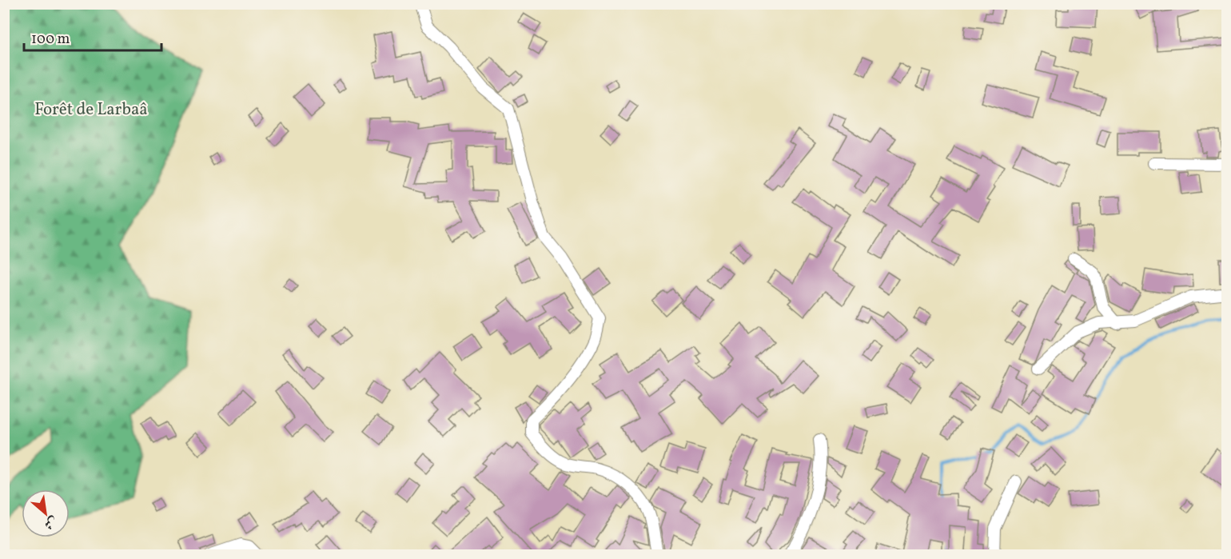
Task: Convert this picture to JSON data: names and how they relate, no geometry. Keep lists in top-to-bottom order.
{
  "parks": ["Forêt de Larbaâ"],
  "scale_bar": "100 m",
  "north": "bottom right"
}
